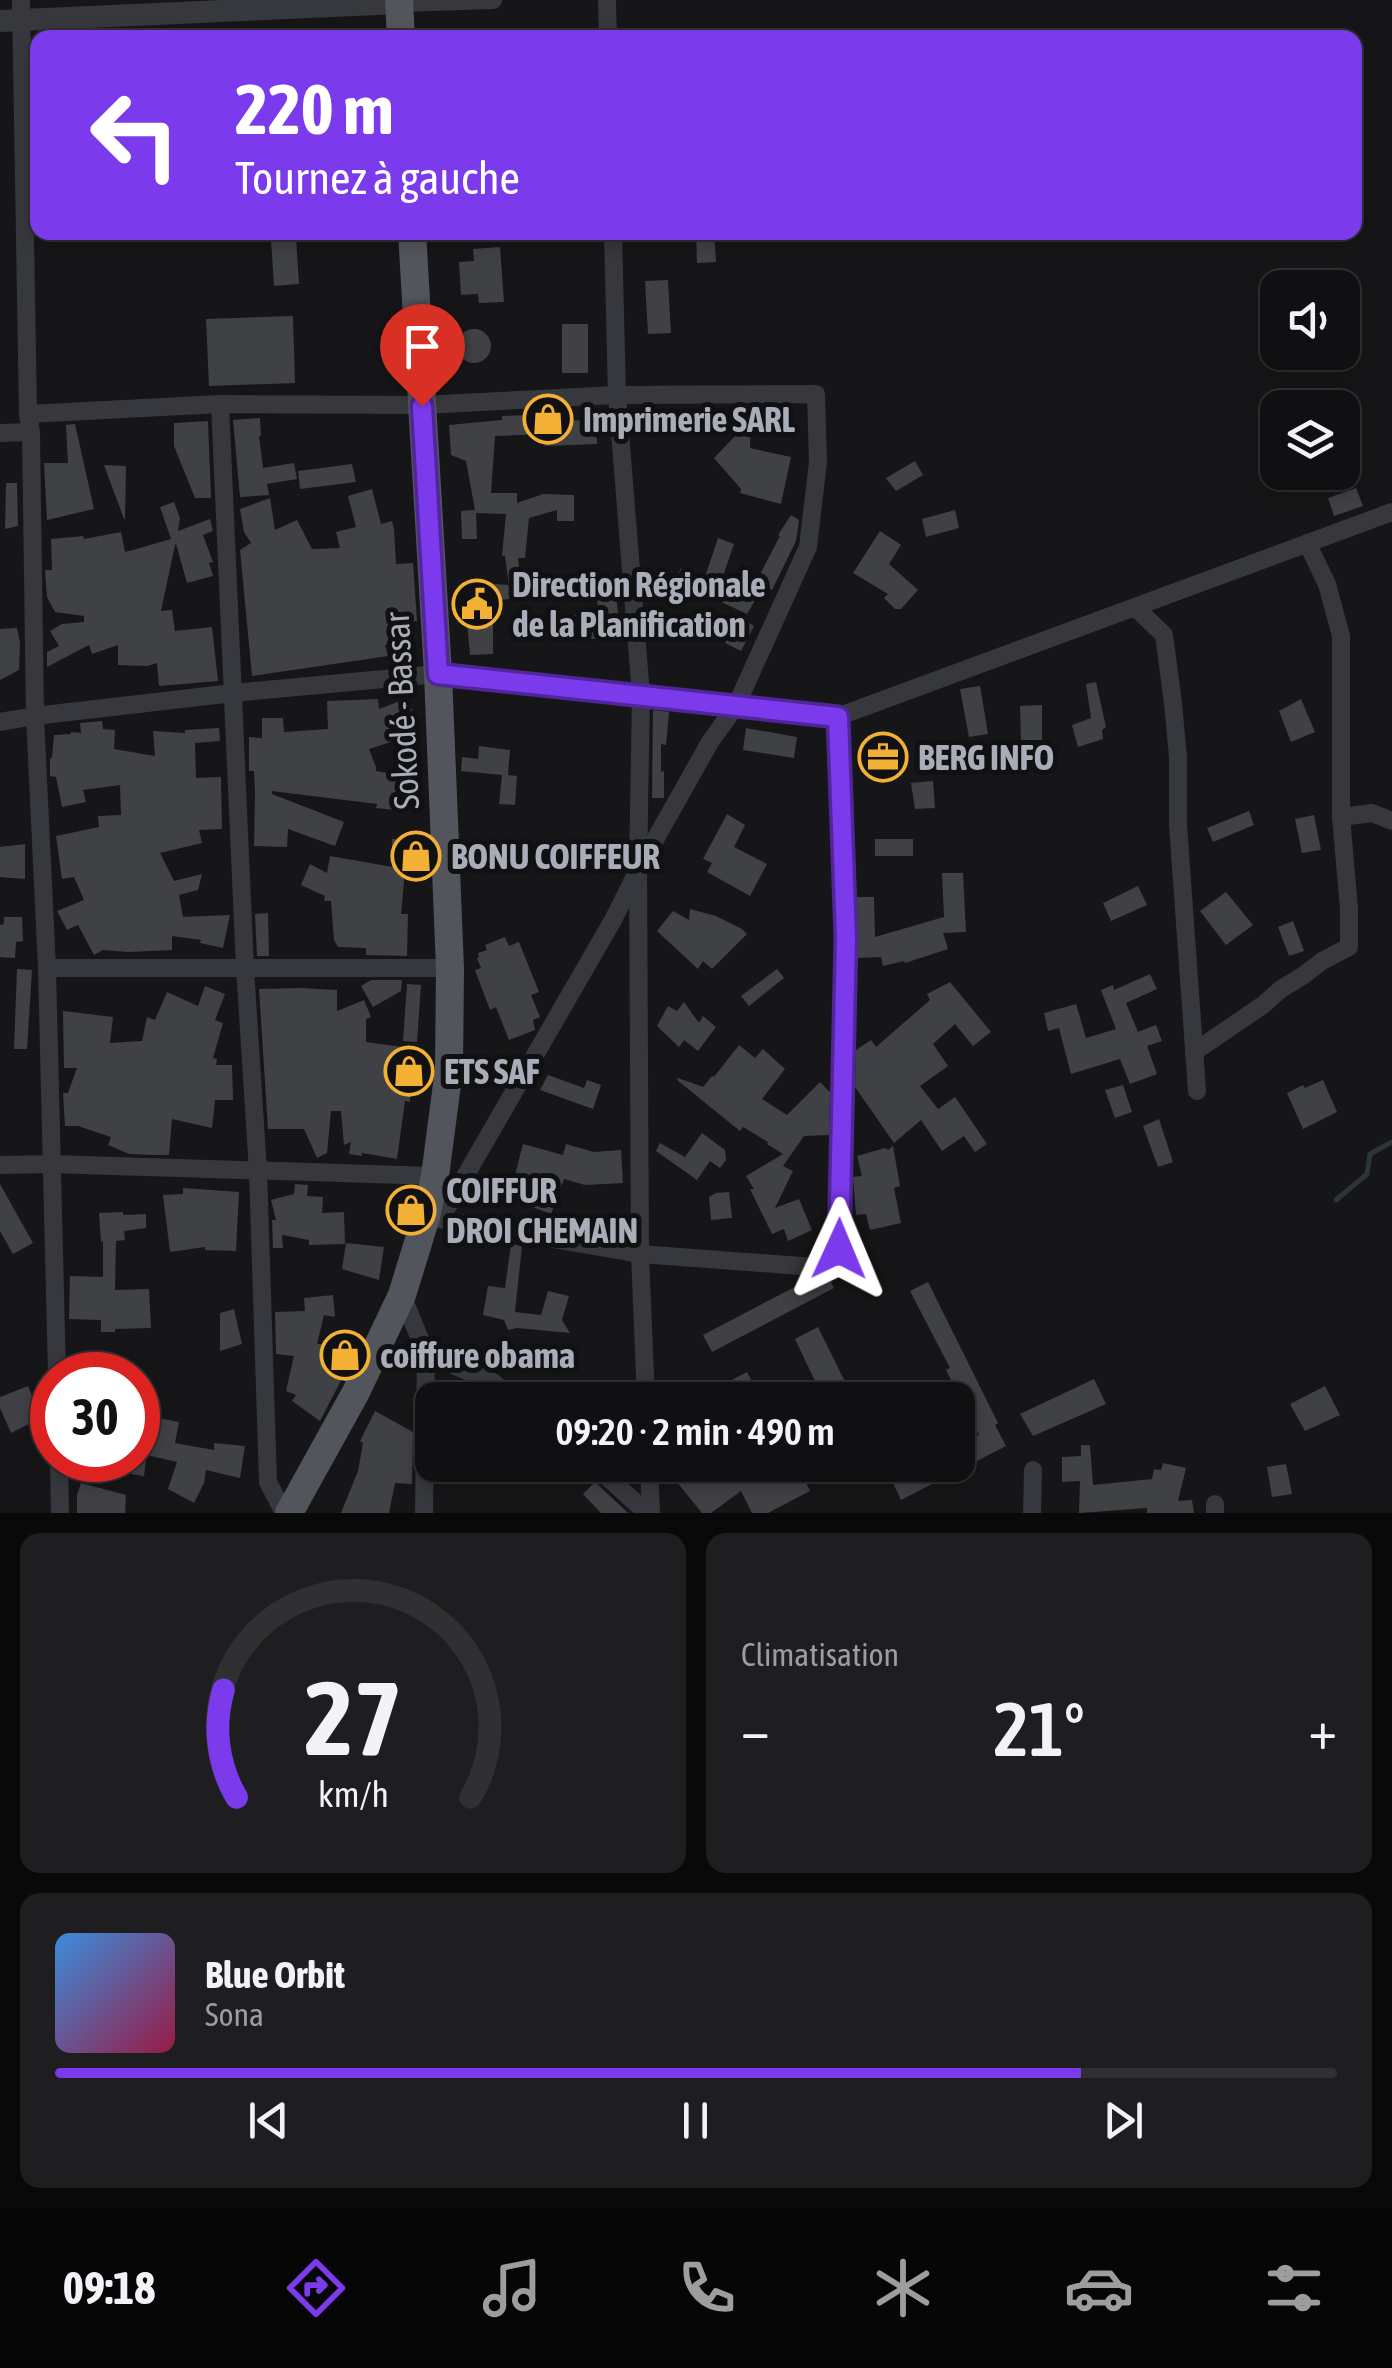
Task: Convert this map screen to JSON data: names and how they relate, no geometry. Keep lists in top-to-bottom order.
{
  "streets": {
    "main road": ["Sokodé - Bassar"]
  },
  "places": {
    "shop": [
      "Imprimerie SARL",
      "BONU COIFFEUR",
      "ETS SAF",
      "COIFFUR DROI CHEMAIN",
      "coiffure obama"
    ],
    "public building": ["Direction Régionale de la Planification"],
    "office": ["BERG INFO"]
  },
  "page": {
    "turn": ["220 m", "Tournez à gauche"],
    "limit": "30",
    "trip": "09:20 · 2 min · 490 m",
    "tile": "Climatisation",
    "heat": ["−", "21°", "+"],
    "song": ["Blue Orbit", "Sona"],
    "tabs": "09:18",
    "gauge": ["27", "km/h"]
  }
}
